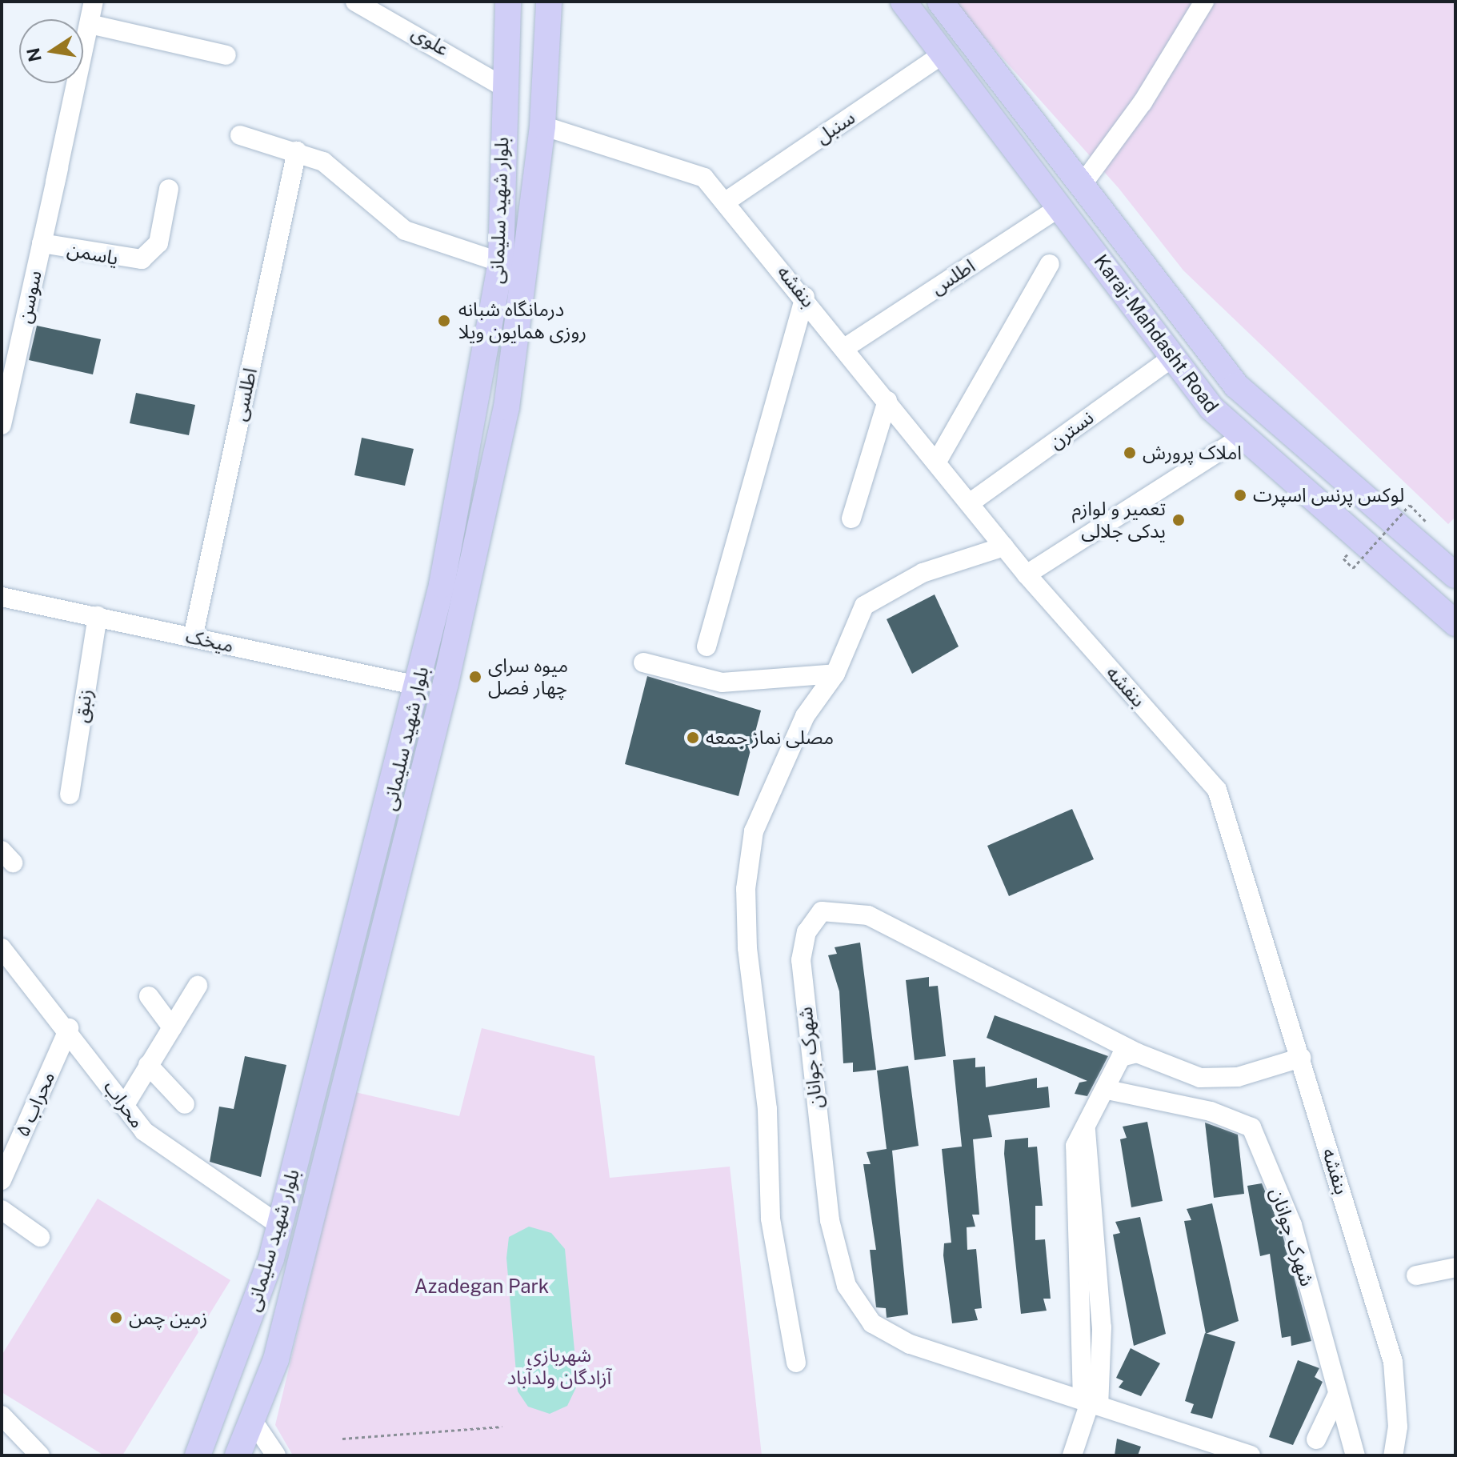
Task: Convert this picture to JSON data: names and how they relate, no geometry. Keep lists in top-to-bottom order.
{
  "streets": {
    "main road": ["بلوار شهید سلیمانی", "Karaj-Mahdasht Road"],
    "street": [
      "علوی",
      "سنبل",
      "یاسمن",
      "اطلس",
      "بنفشه",
      "سوسن",
      "اطلسی",
      "نسترن",
      "میخک",
      "زنبق",
      "شهرک جوانان",
      "محراب ۵",
      "محراب"
    ]
  },
  "crossings": [
    ["علوی", "بلوار شهید سلیمانی"],
    ["سنبل", "بنفشه"],
    ["سنبل", "Karaj-Mahdasht Road"],
    ["بلوار شهید سلیمانی", "بنفشه"],
    ["بلوار شهید سلیمانی", "میخک"],
    ["بلوار شهید سلیمانی", "محراب"],
    ["یاسمن", "سوسن"],
    ["اطلس", "بنفشه"],
    ["اطلس", "Karaj-Mahdasht Road"],
    ["بنفشه", "نسترن"],
    ["بنفشه", "شهرک جوانان"],
    ["Karaj-Mahdasht Road", "نسترن"],
    ["اطلسی", "میخک"],
    ["میخک", "زنبق"],
    ["محراب ۵", "محراب"]
  ],
  "parks": ["Azadegan Park", "شهربازی آزادگان ولدآباد"],
  "places": [
    "درمانگاه شبانه روزی همایون ویلا",
    "املاک پرورش",
    "لوکس پرنس اسپرت",
    "تعمیر و لوازم یدکی جلالی",
    "میوه سرای چهار فصل",
    "مصلی نماز جمعه",
    "زمین چمن"
  ],
  "north": "left"
}
